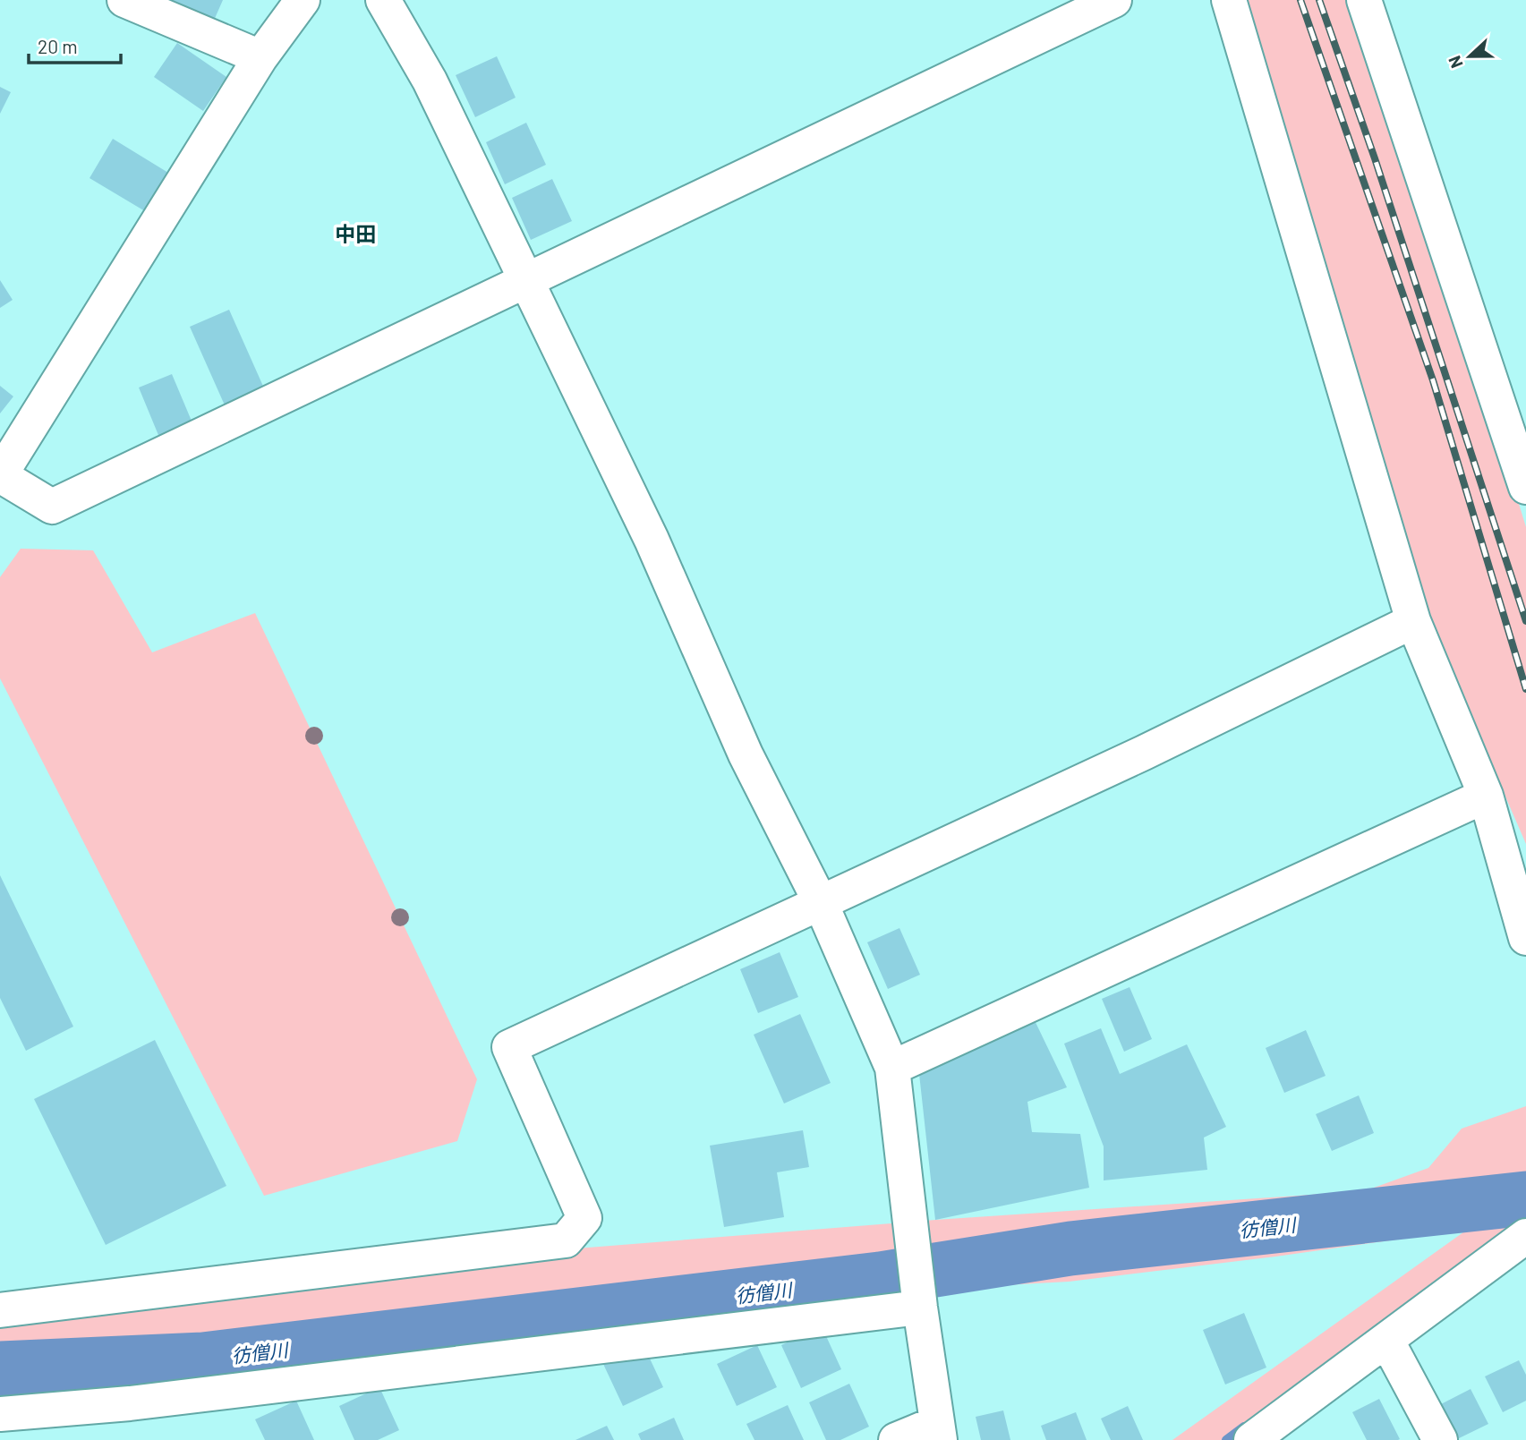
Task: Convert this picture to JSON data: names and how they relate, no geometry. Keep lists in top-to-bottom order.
{
  "districts": ["中田"],
  "water": ["彷僧川"],
  "scale_bar": "20 m",
  "north": "left"
}
